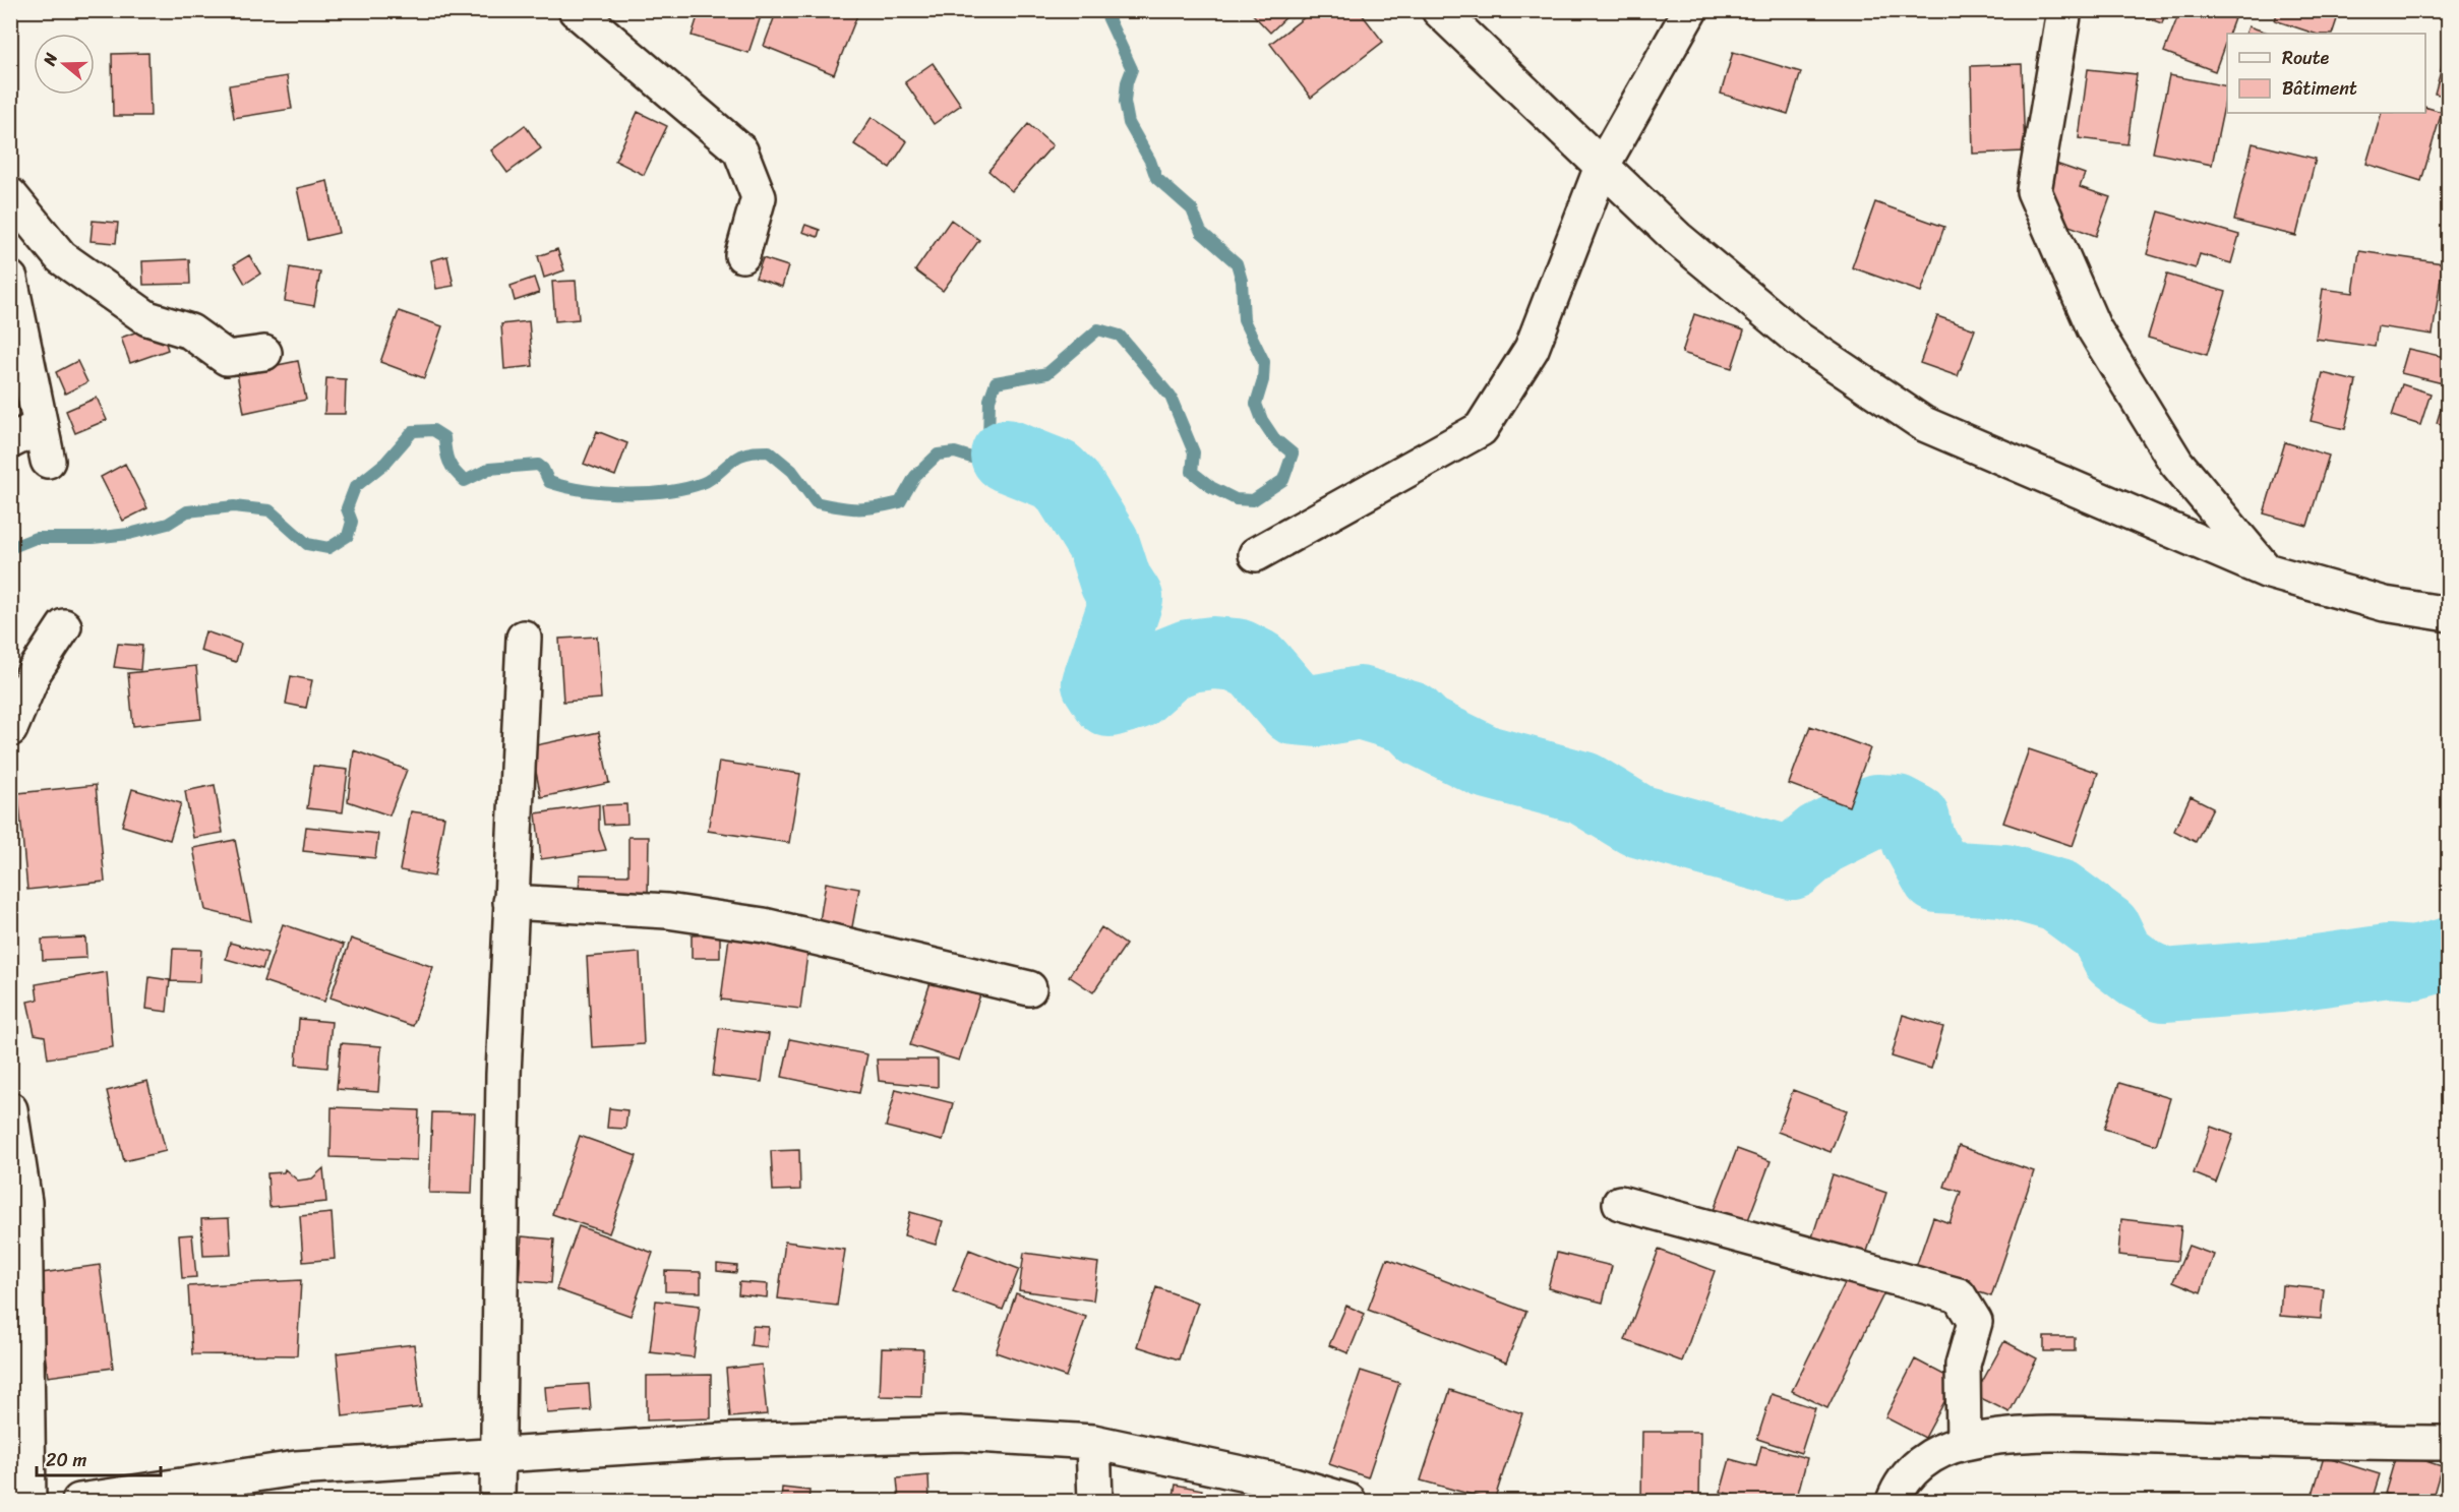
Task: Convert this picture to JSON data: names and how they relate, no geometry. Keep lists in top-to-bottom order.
{
  "legend": ["Route", "Bâtiment"],
  "scale_bar": "20 m",
  "north": "left"
}
